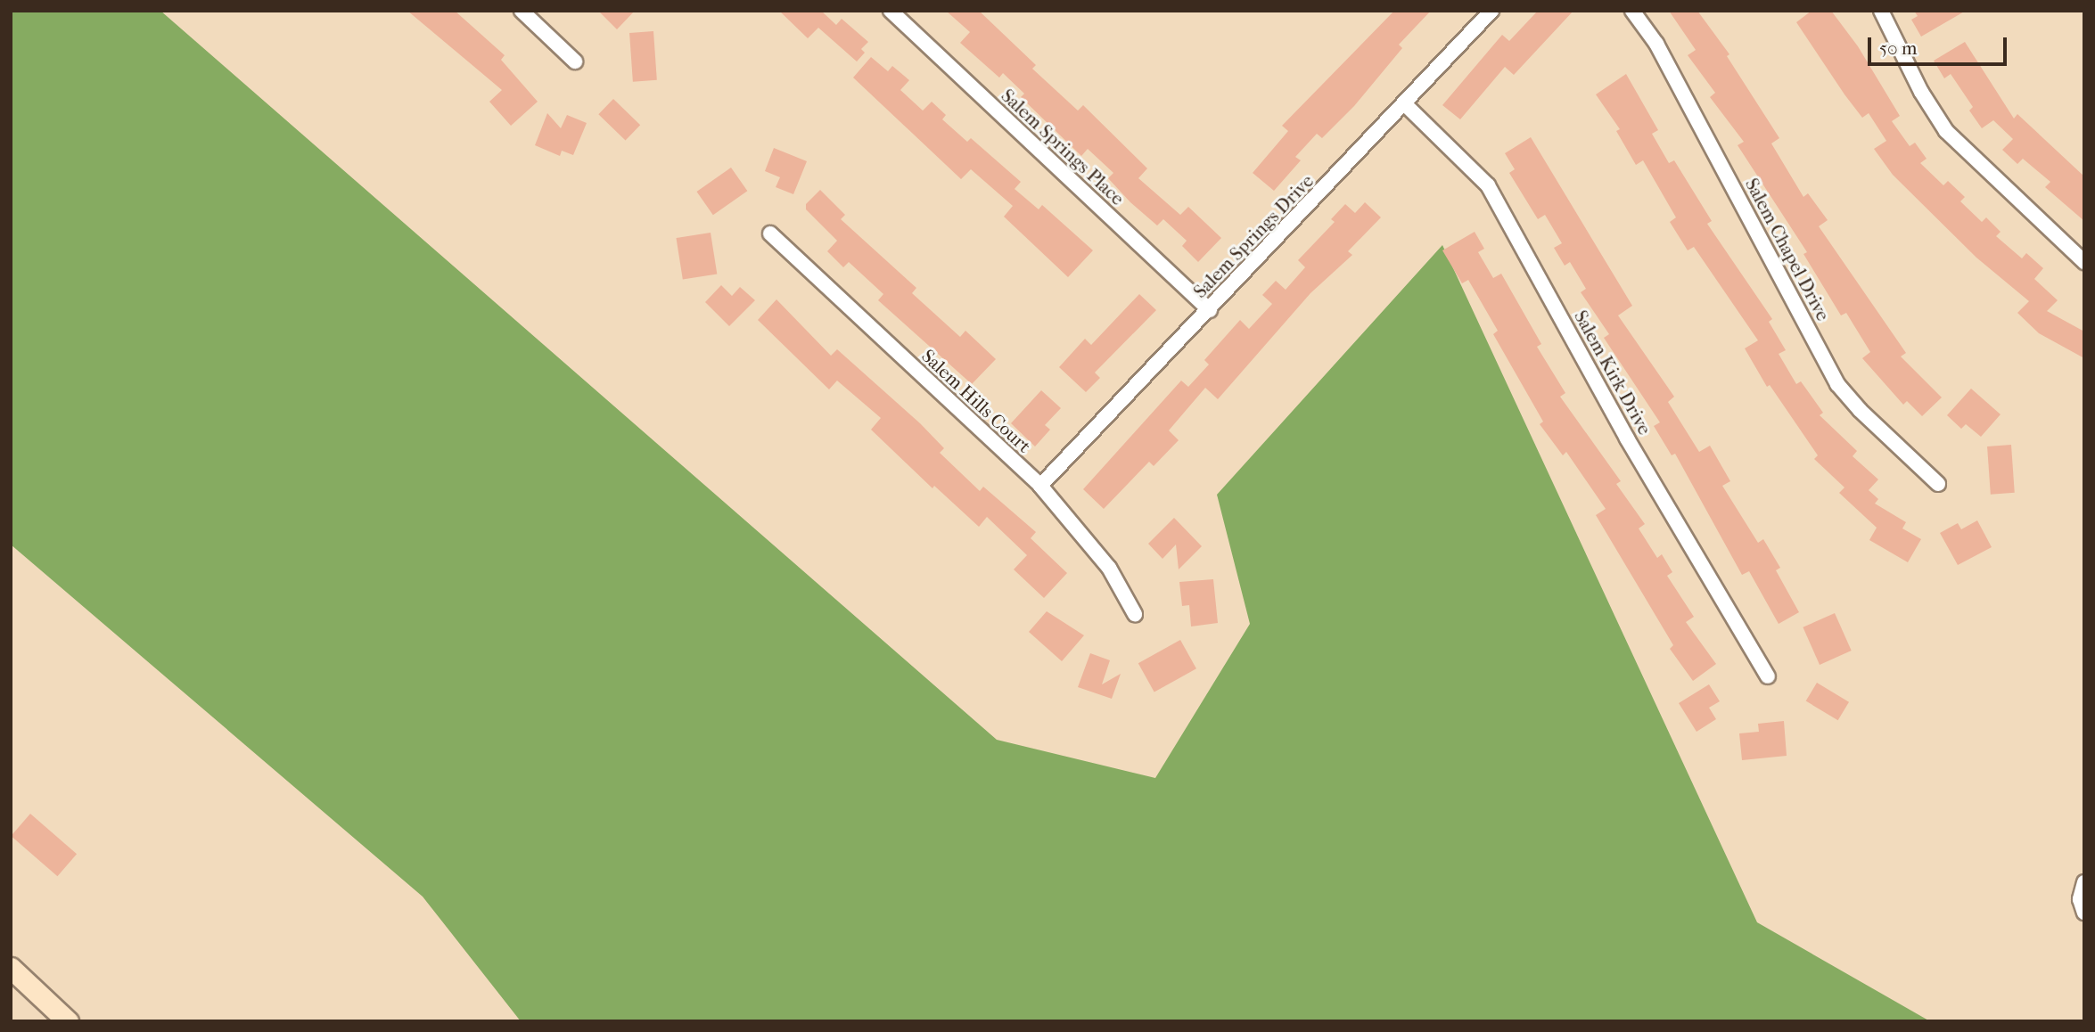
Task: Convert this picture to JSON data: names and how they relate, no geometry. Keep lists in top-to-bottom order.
{
  "streets": {
    "street": [
      "Salem Springs Place",
      "Salem Springs Drive",
      "Salem Chapel Drive",
      "Salem Kirk Drive",
      "Salem Hills Court"
    ]
  },
  "crossings": [
    ["Salem Springs Place", "Salem Springs Drive"],
    ["Salem Springs Drive", "Salem Kirk Drive"],
    ["Salem Springs Drive", "Salem Hills Court"]
  ],
  "scale_bar": "50 m"
}
